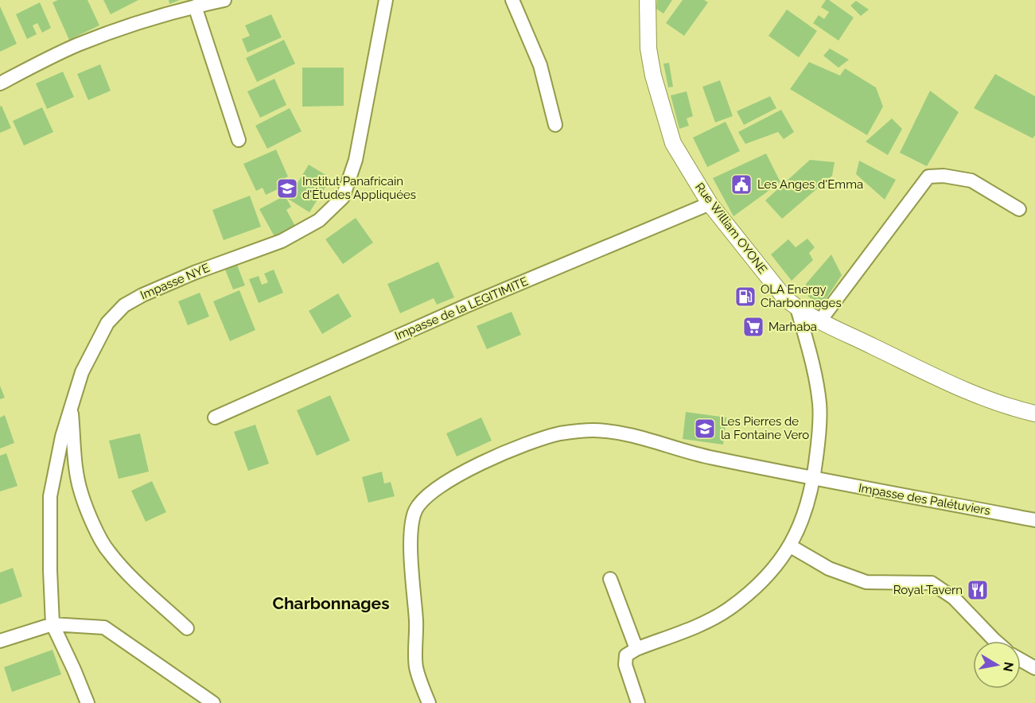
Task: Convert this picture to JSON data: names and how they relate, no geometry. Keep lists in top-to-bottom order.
{
  "streets": {
    "street": [
      "Rue William OYONE",
      "Impasse NYE",
      "Impasse de la LEGITIMITE",
      "Impasse des Palétuviers"
    ]
  },
  "crossings": [
    ["Rue William OYONE", "Impasse de la LEGITIMITE"]
  ],
  "districts": ["Charbonnages"],
  "places": {
    "public building": ["Les Anges d'Emma"],
    "school or university": ["Institut Panafricain d'Études Appliquées", "Les Pierres de la Fontaine Vero"],
    "fuel station": ["OLA Energy Charbonnages"],
    "supermarket": ["Marhaba"],
    "restaurant": ["Royal Tavern"]
  },
  "north": "right"
}
